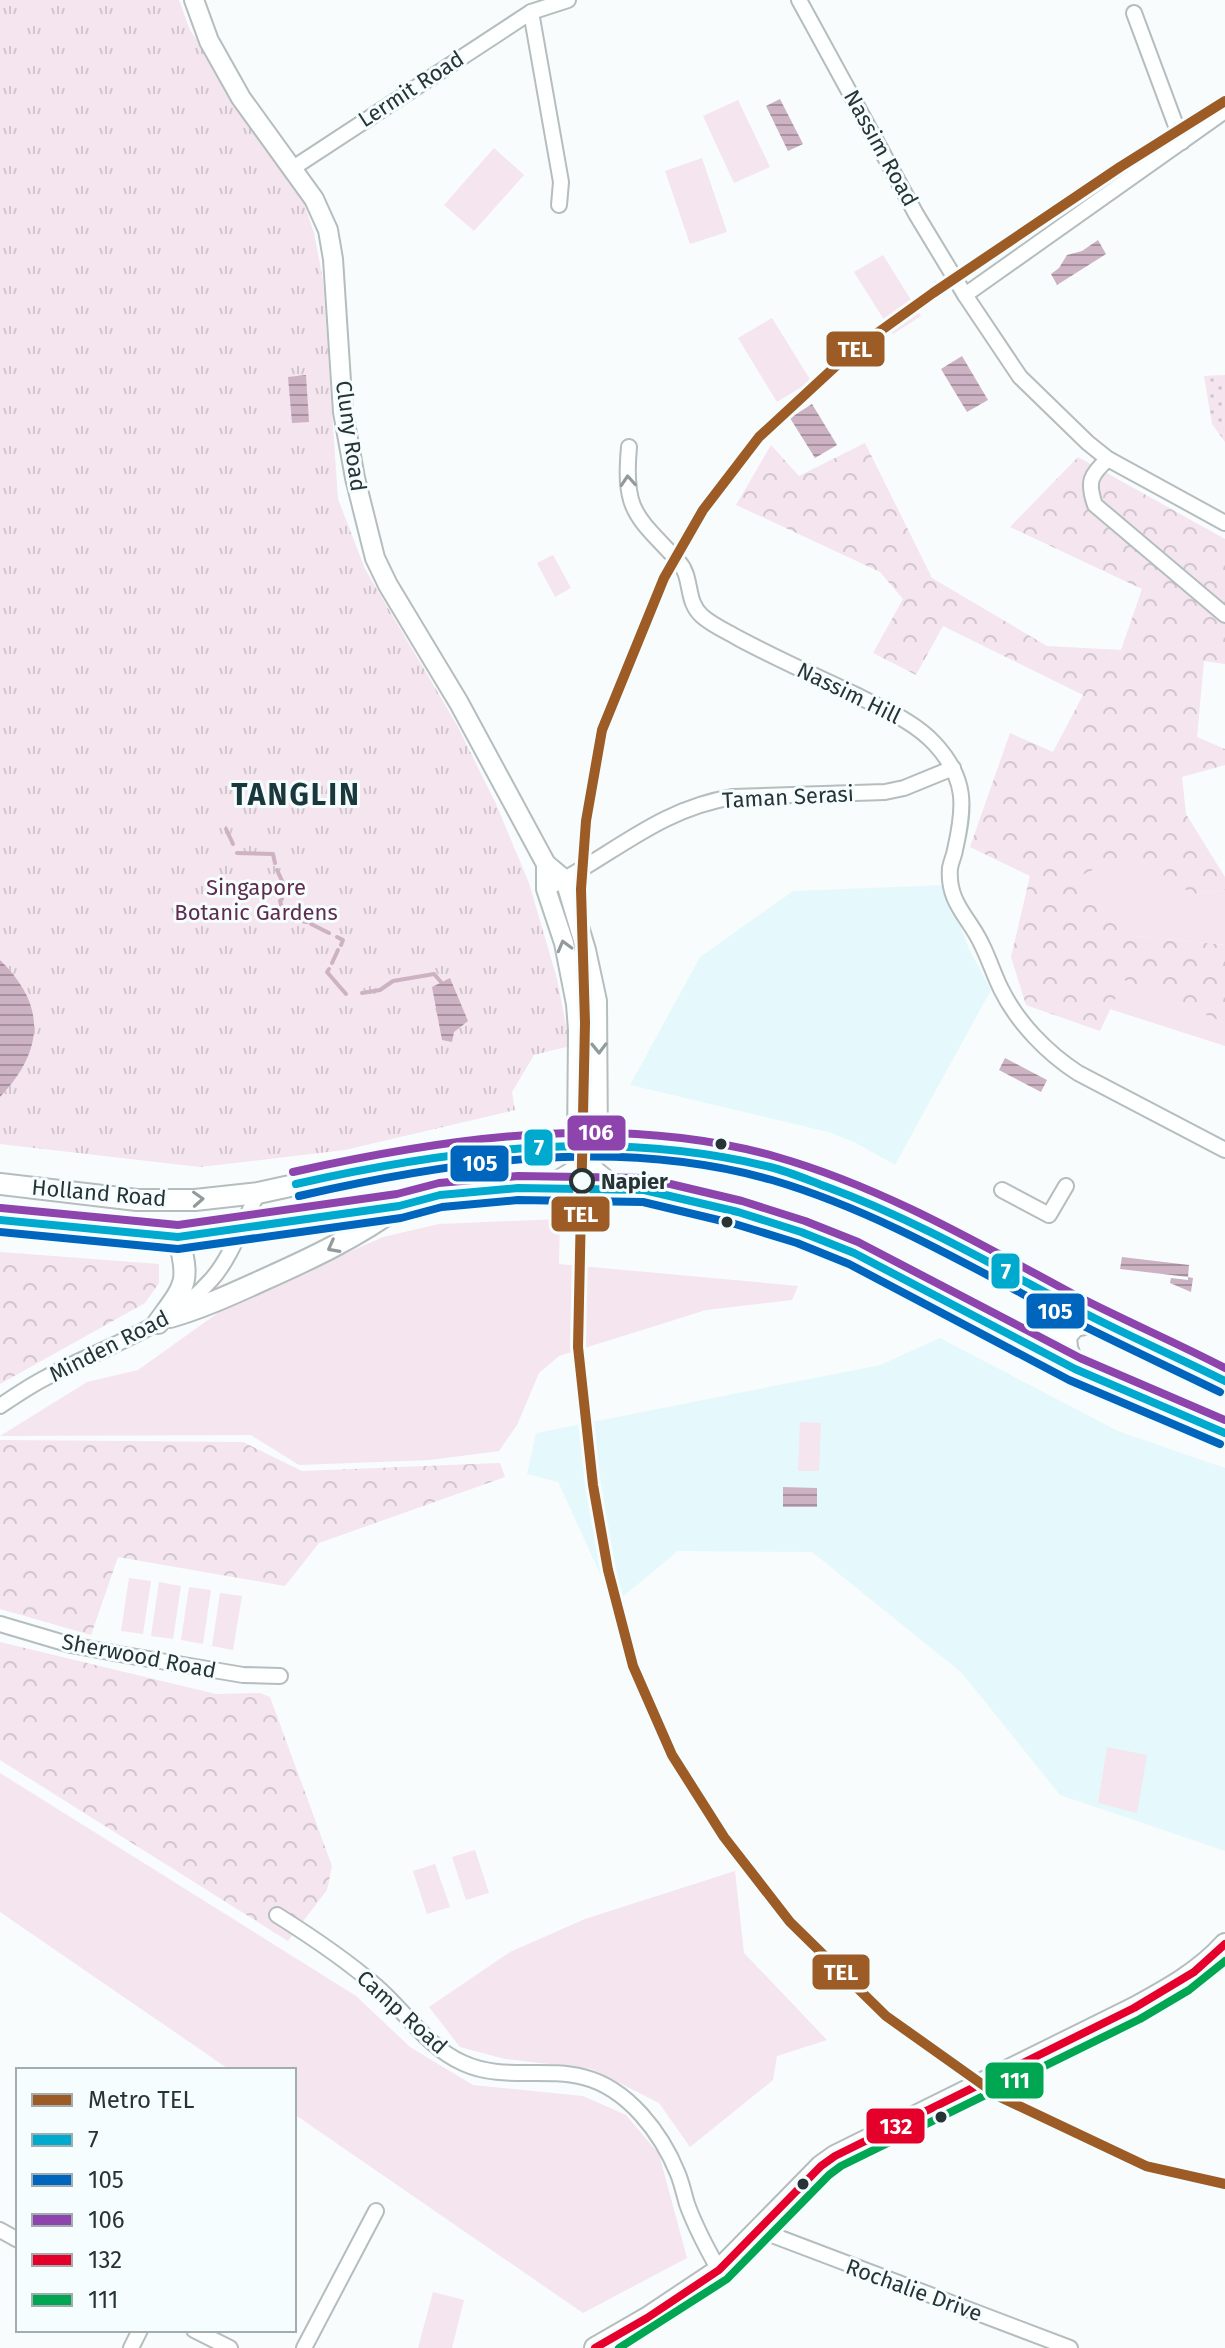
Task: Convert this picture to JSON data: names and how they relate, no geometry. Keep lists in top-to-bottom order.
{
  "streets": {
    "main road": ["Holland Road"],
    "street": [
      "Lermit Road",
      "Nassim Road",
      "Cluny Road",
      "Nassim Hill",
      "Taman Serasi",
      "Minden Road",
      "Sherwood Road",
      "Camp Road",
      "Rochalie Drive"
    ]
  },
  "crossings": [
    ["Lermit Road", "Cluny Road"],
    ["Cluny Road", "Taman Serasi"],
    ["Cluny Road", "Holland Road"],
    ["Nassim Hill", "Taman Serasi"],
    ["Holland Road", "Minden Road"]
  ],
  "one_way": ["Nassim Hill"],
  "districts": ["TANGLIN"],
  "parks": ["Singapore Botanic Gardens"],
  "places": ["Napier"],
  "lines": [
    "metro line TEL",
    "transit line 106",
    "transit line 7",
    "transit line 105",
    "transit line 132",
    "transit line 111"
  ],
  "legend": [
    "Metro TEL",
    "7",
    "105",
    "106",
    "132",
    "111"
  ]
}
